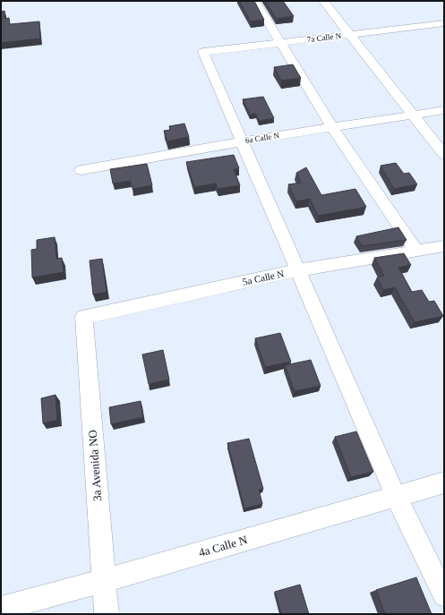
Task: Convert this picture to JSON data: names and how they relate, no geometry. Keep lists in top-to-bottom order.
{
  "streets": {
    "street": [
      "7a Calle N",
      "6a Calle N",
      "5a Calle N",
      "3a Avenida NO",
      "4a Calle N"
    ]
  },
  "crossings": [
    ["7a Calle N", "6a Calle N"],
    ["5a Calle N", "3a Avenida NO"],
    ["3a Avenida NO", "4a Calle N"]
  ]
}
